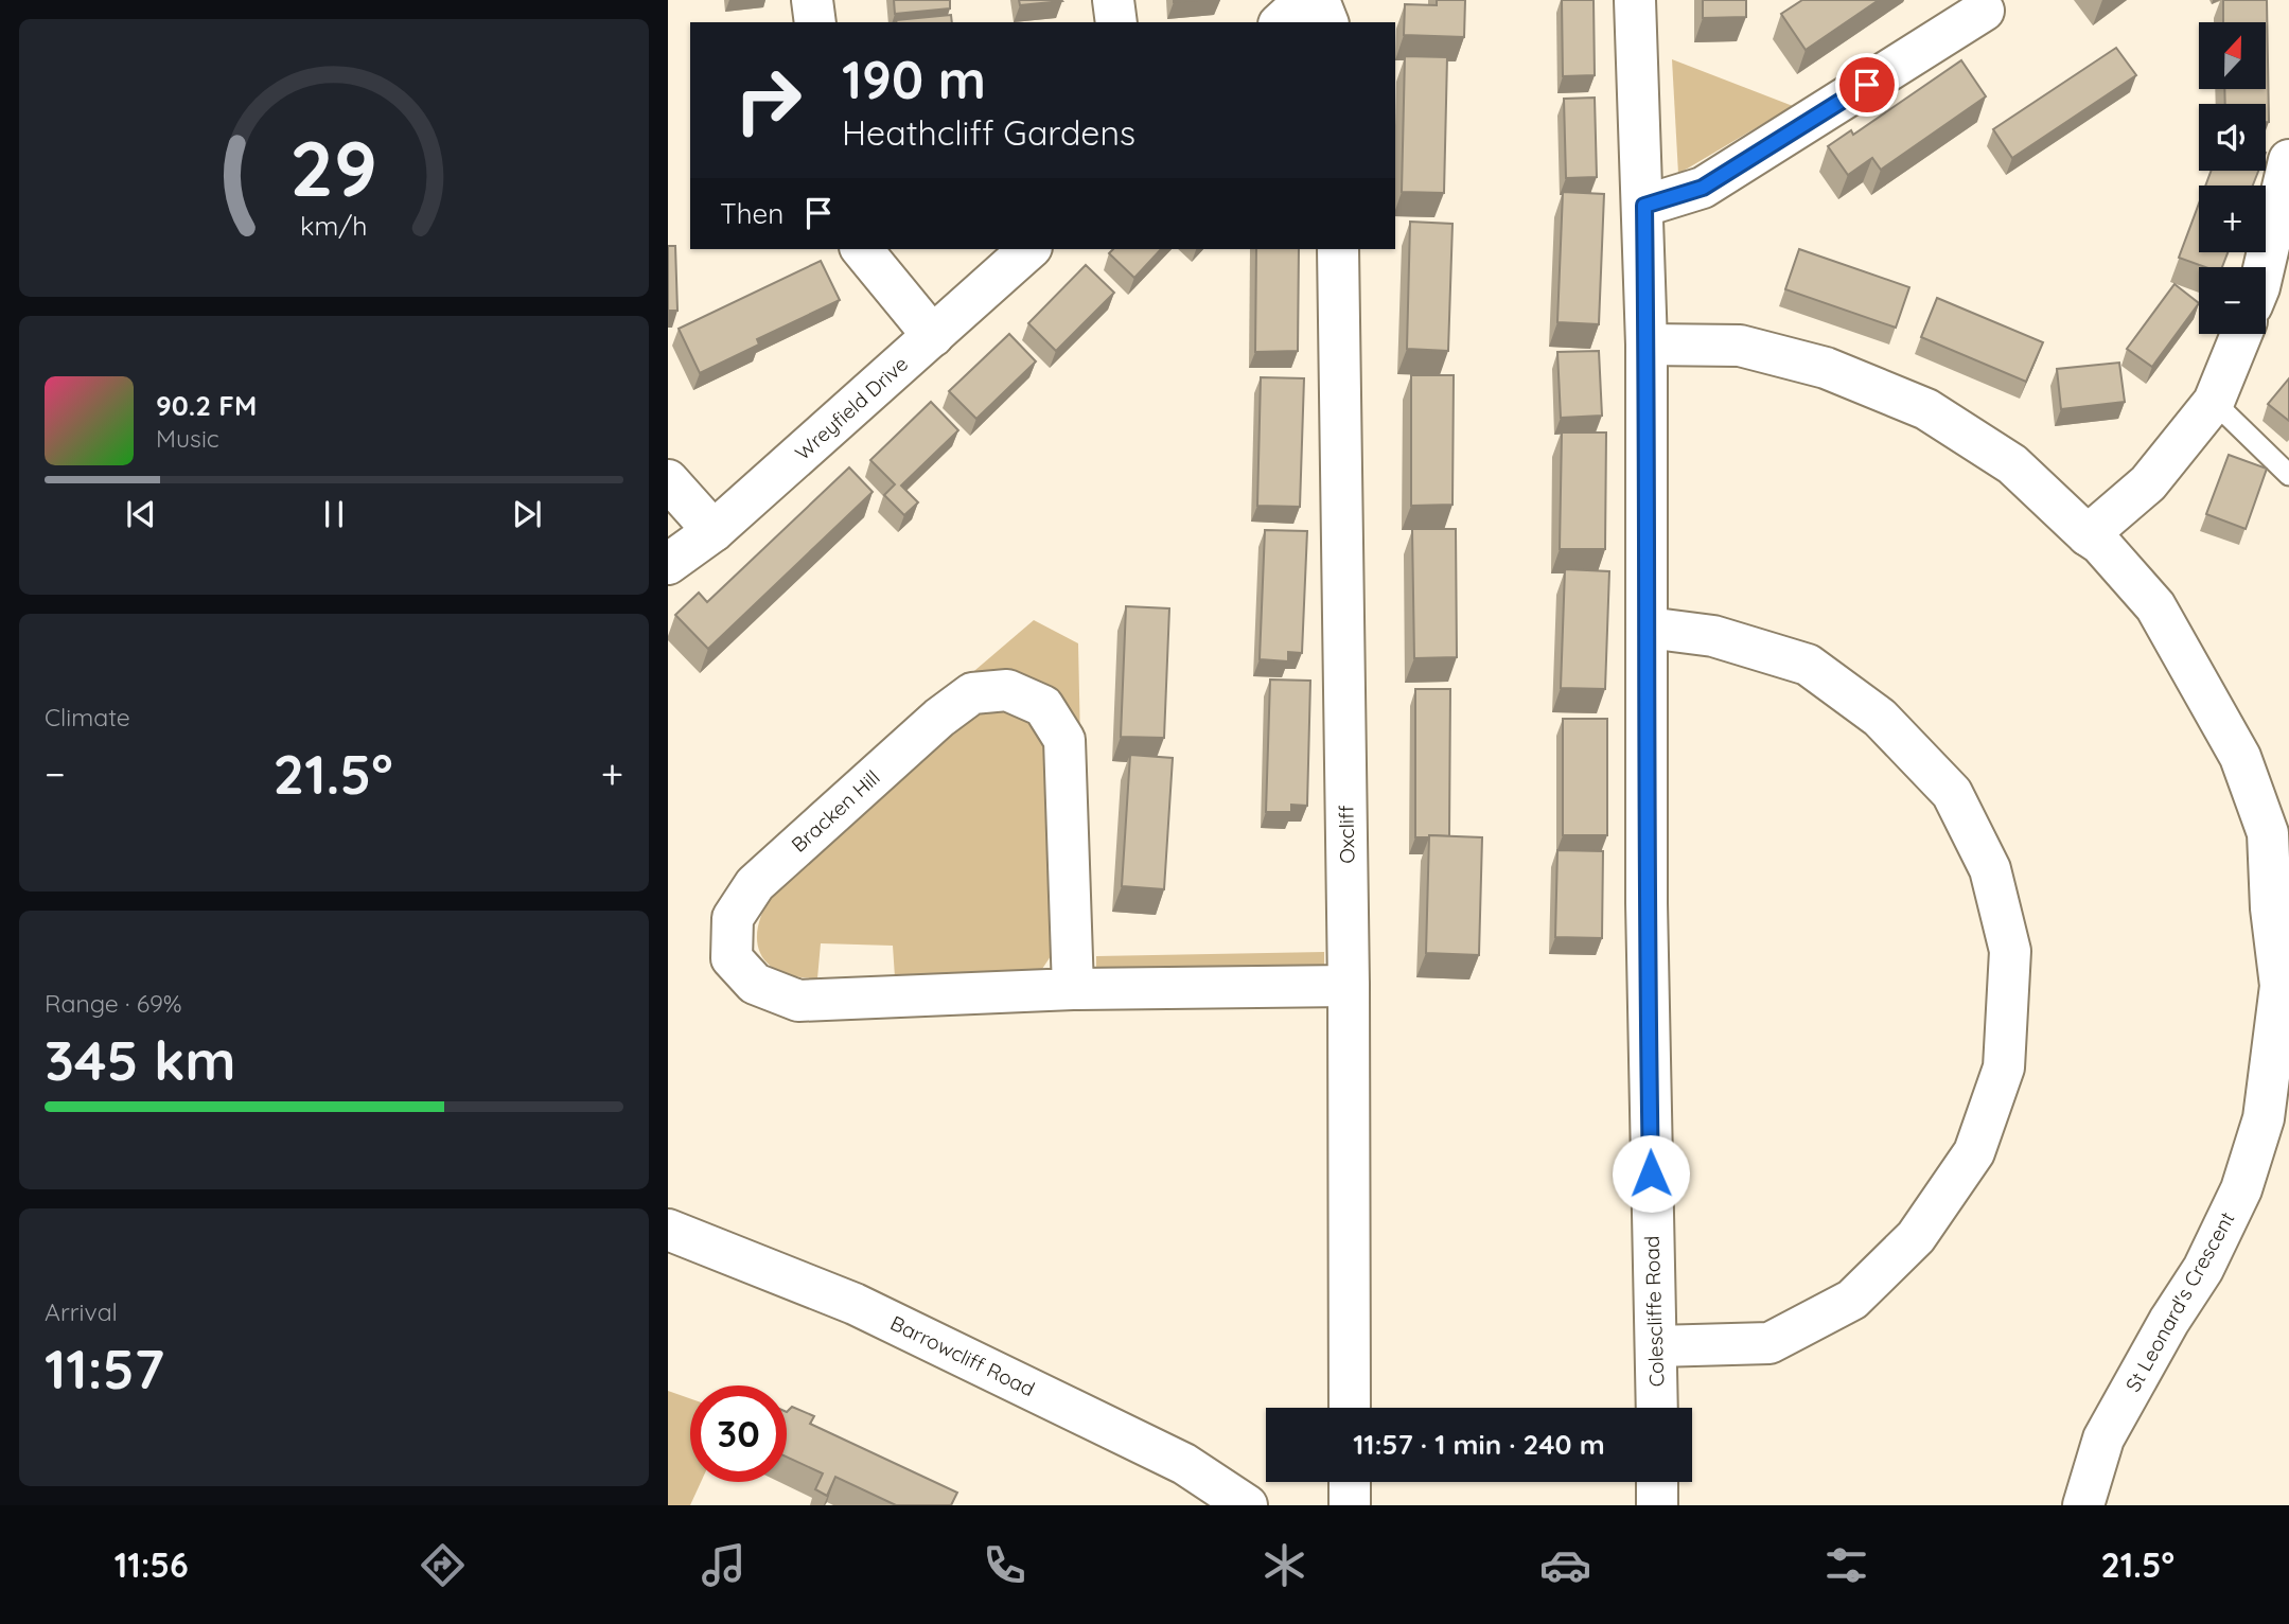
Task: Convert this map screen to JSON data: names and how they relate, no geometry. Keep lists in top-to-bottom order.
{
  "streets": {
    "street": [
      "Wreyfield Drive",
      "Bracken Hill",
      "Oxcliff",
      "St Leonard's Crescent",
      "Colescliffe Road",
      "Barrowcliff Road"
    ]
  },
  "crossings": [
    ["Bracken Hill", "Oxcliff"],
    ["St Leonard's Crescent", "Colescliffe Road"]
  ],
  "north": "top",
  "page": {
    "map_buttons": ["+", "−"],
    "turn": ["190 m", "Heathcliff Gardens"],
    "then": "Then",
    "song": ["90.2 FM", "Music"],
    "tile": [
      "Climate",
      ["Range · 69%", "345 km"],
      ["Arrival", "11:57"]
    ],
    "heat": ["−", "21.5°", "+"],
    "limit": "30",
    "trip": "11:57 · 1 min · 240 m",
    "tabs": ["11:56", "21.5°"],
    "gauge": ["29", "km/h"]
  }
}
